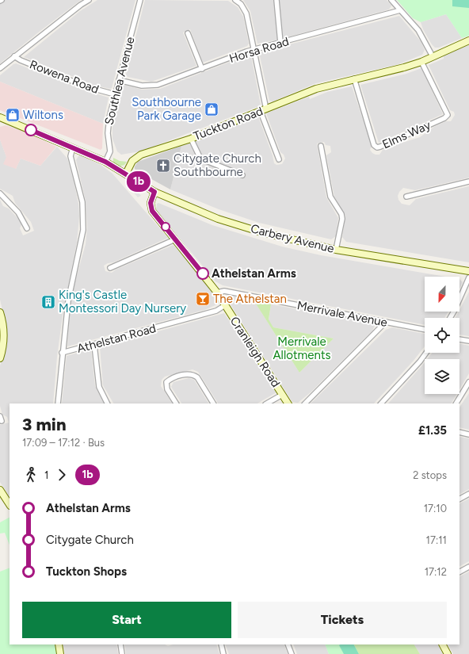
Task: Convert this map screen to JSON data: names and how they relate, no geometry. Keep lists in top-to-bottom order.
{
  "streets": {
    "street": [
      "Horsa Road",
      "Rowena Road",
      "Southlea Avenue",
      "Tuckton Road",
      "Elms Way",
      "Carbery Avenue",
      "Merrivale Avenue",
      "Athelstan Road",
      "Cranleigh Road"
    ]
  },
  "crossings": [
    ["Horsa Road", "Southlea Avenue"],
    ["Rowena Road", "Southlea Avenue"],
    ["Tuckton Road", "Elms Way"],
    ["Tuckton Road", "Carbery Avenue"],
    ["Carbery Avenue", "Cranleigh Road"],
    ["Merrivale Avenue", "Cranleigh Road"],
    ["Athelstan Road", "Cranleigh Road"]
  ],
  "parks": ["Merrivale Allotments"],
  "places": {
    "shop": ["Southbourne Park Garage", "Wiltons"],
    "church": ["Citygate Church Southbourne"],
    "other": ["Athelstan Arms"],
    "bar": ["The Athelstan"],
    "building": ["King's Castle Montessori Day Nursery"]
  },
  "lines": ["bus line 1b"],
  "north": "bottom",
  "page": {
    "on_map": "1b",
    "heading": ["3 min", "17:09 – 17:12 · Bus", "£1.35"],
    "legs": ["1", "1b", "2 stops"],
    "list": [
      {
        "name": "Athelstan Arms",
        "value": "17:10"
      },
      {
        "name": "Citygate Church",
        "value": "17:11"
      },
      {
        "name": "Tuckton Shops",
        "value": "17:12"
      }
    ],
    "buttons": ["Start", "Tickets"]
  }
}
